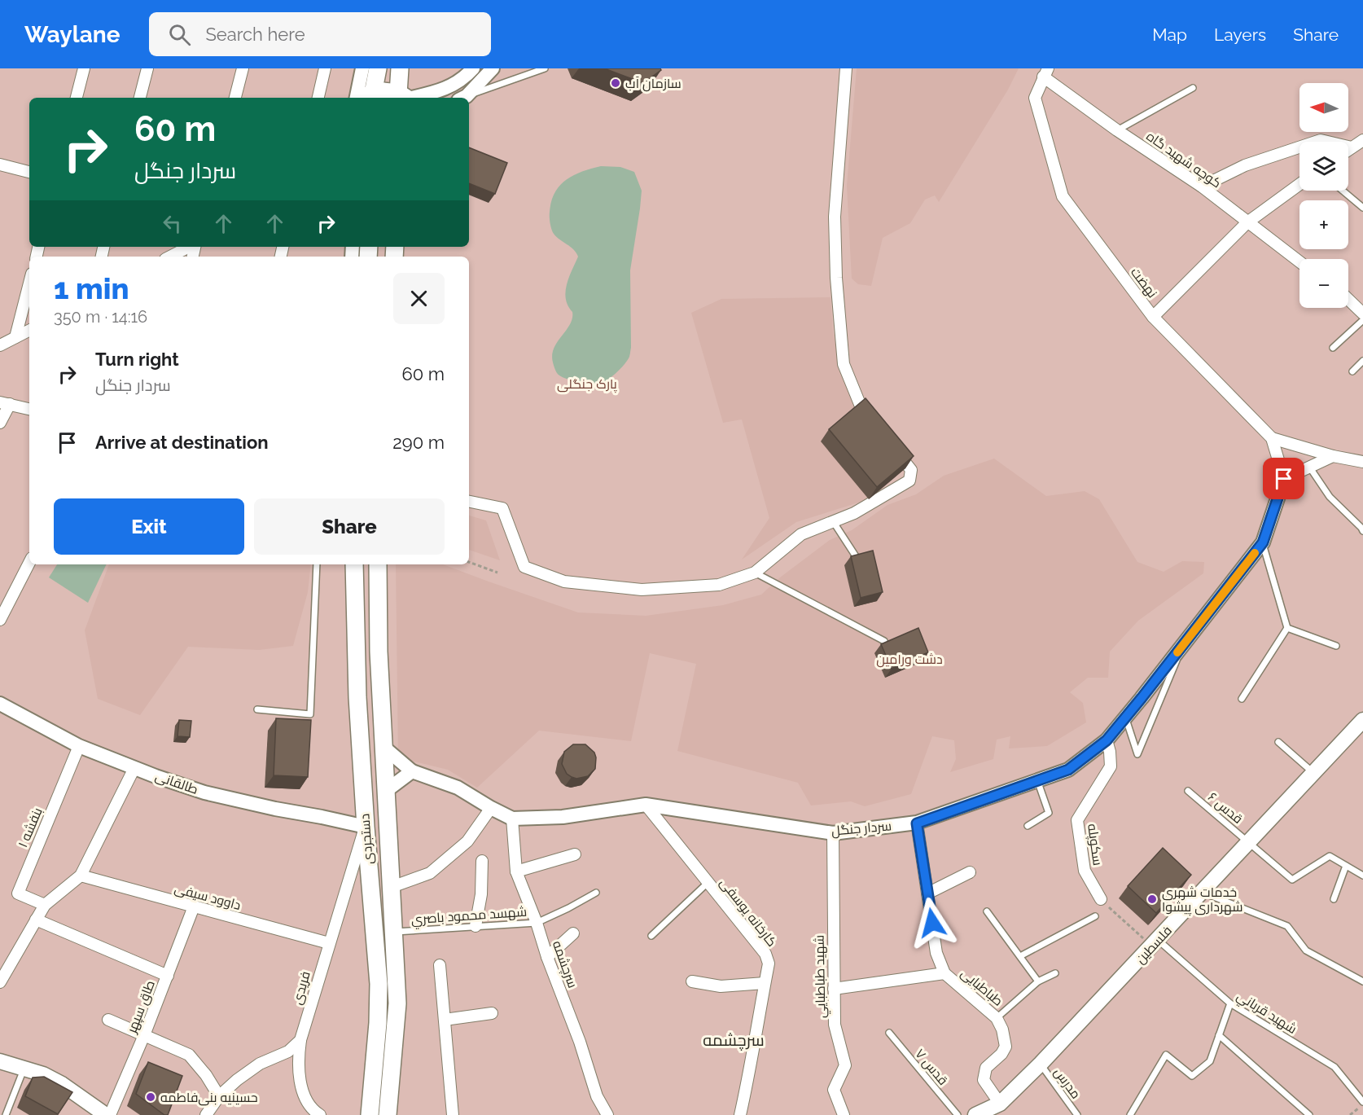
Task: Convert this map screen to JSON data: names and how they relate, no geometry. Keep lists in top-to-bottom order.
{
  "streets": {
    "main road": ["دستجردی", "فلسطین"],
    "street": [
      "کوچه شهید گاه",
      "نهضت",
      "طالقانی",
      "بنفشه ۱",
      "سردار جنگل",
      "سکوپله",
      "داوود سیفی",
      "کارخانه یوسفی",
      "سرچشمه",
      "شهيد طباطبايي",
      "طباطبایی",
      "فریدی",
      "طاق سپهر"
    ],
    "lane": [
      "قدس ۶",
      "شهسد محمود باصري",
      "شهيد قرباني",
      "قدس ۷",
      "مدرس"
    ]
  },
  "crossings": [
    ["کوچه شهید گاه", "نهضت"],
    ["نهضت", "سردار جنگل"],
    ["طالقانی", "بنفشه ۱"],
    ["طالقانی", "دستجردی"],
    ["طالقانی", "فریدی"],
    ["قدس ۶", "فلسطین"],
    ["سردار جنگل", "سکوپله"],
    ["سردار جنگل", "کارخانه یوسفی"],
    ["سردار جنگل", "سرچشمه"],
    ["سردار جنگل", "شهيد طباطبايي"],
    ["سردار جنگل", "طباطبایی"],
    ["دستجردی", "شهسد محمود باصري"],
    ["دستجردی", "فریدی"],
    ["داوود سیفی", "فریدی"],
    ["داوود سیفی", "طاق سپهر"],
    ["شهسد محمود باصري", "سرچشمه"],
    ["فلسطین", "طباطبایی"],
    ["فلسطین", "شهيد قرباني"],
    ["فلسطین", "مدرس"]
  ],
  "districts": ["سرچشمه"],
  "parks": ["پارک جنگلی", "دشت ورامین"],
  "places": ["سازمان آب", "خدمات شهری شهرداری پیشوا", "حسینیه بنی‌فاطمه"],
  "north": "left",
  "page": {
    "header": "Waylane",
    "search": "Search here",
    "nav": ["Map", "Layers", "Share"],
    "map_buttons": ["+", "−"],
    "turn": ["60 m", "سردار جنگل"],
    "heading": ["1 min", "350 m · 14:16"],
    "list": [
      {
        "name": "Turn right",
        "note": "سردار جنگل",
        "value": "60 m"
      },
      {
        "name": "Arrive at destination",
        "value": "290 m"
      }
    ],
    "buttons": ["Exit", "Share"]
  }
}
